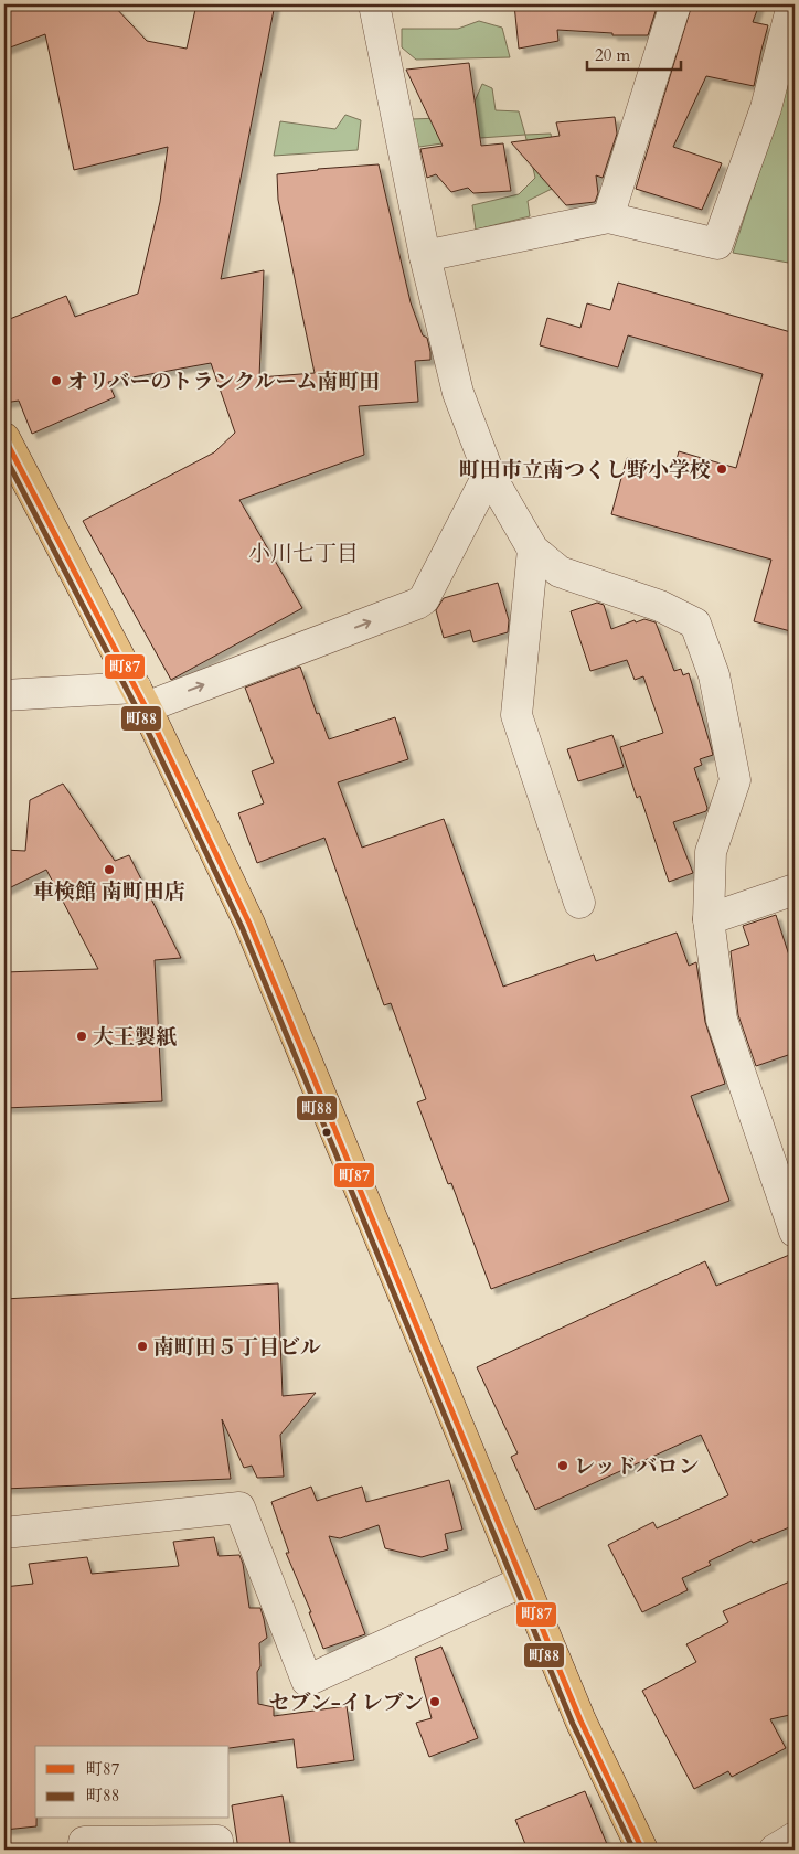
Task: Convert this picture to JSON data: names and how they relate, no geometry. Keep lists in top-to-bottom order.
{
  "districts": ["小川七丁目"],
  "places": [
    "オリバーのトランクルーム南町田",
    "町田市立南つくし野小学校",
    "車検館 南町田店",
    "大王製紙",
    "南町田５丁目ビル",
    "レッドバロン",
    "セブン-イレブン"
  ],
  "lines": ["transit line 町87", "transit line 町88"],
  "legend": ["町87", "町88"],
  "scale_bar": "20 m"
}
